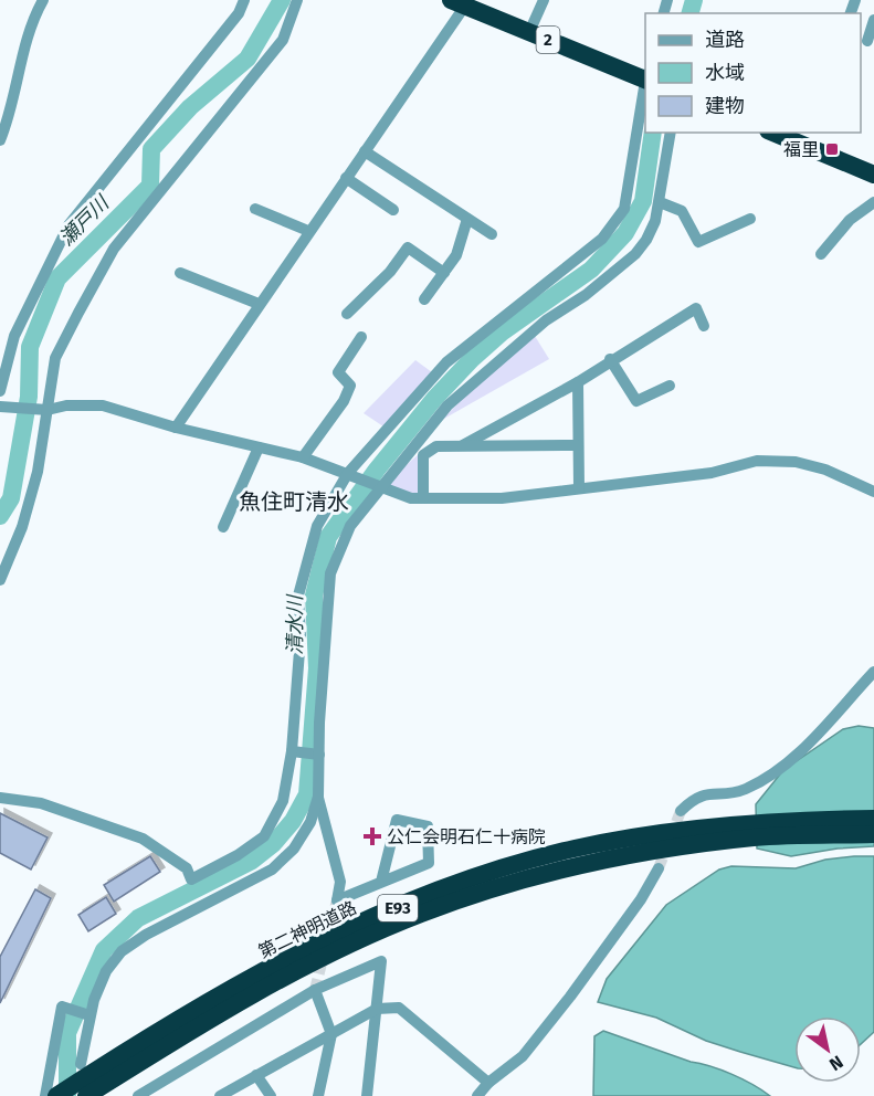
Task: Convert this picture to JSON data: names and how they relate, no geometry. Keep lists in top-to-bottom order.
{
  "streets": {
    "highway": ["2", "E93", "第二神明道路"]
  },
  "districts": ["魚住町清水"],
  "water": ["瀬戸川", "清水川"],
  "places": {
    "transit": ["福里"],
    "health": ["公仁会明石仁十病院"]
  },
  "legend": ["道路", "水域", "建物"],
  "north": "bottom right"
}
